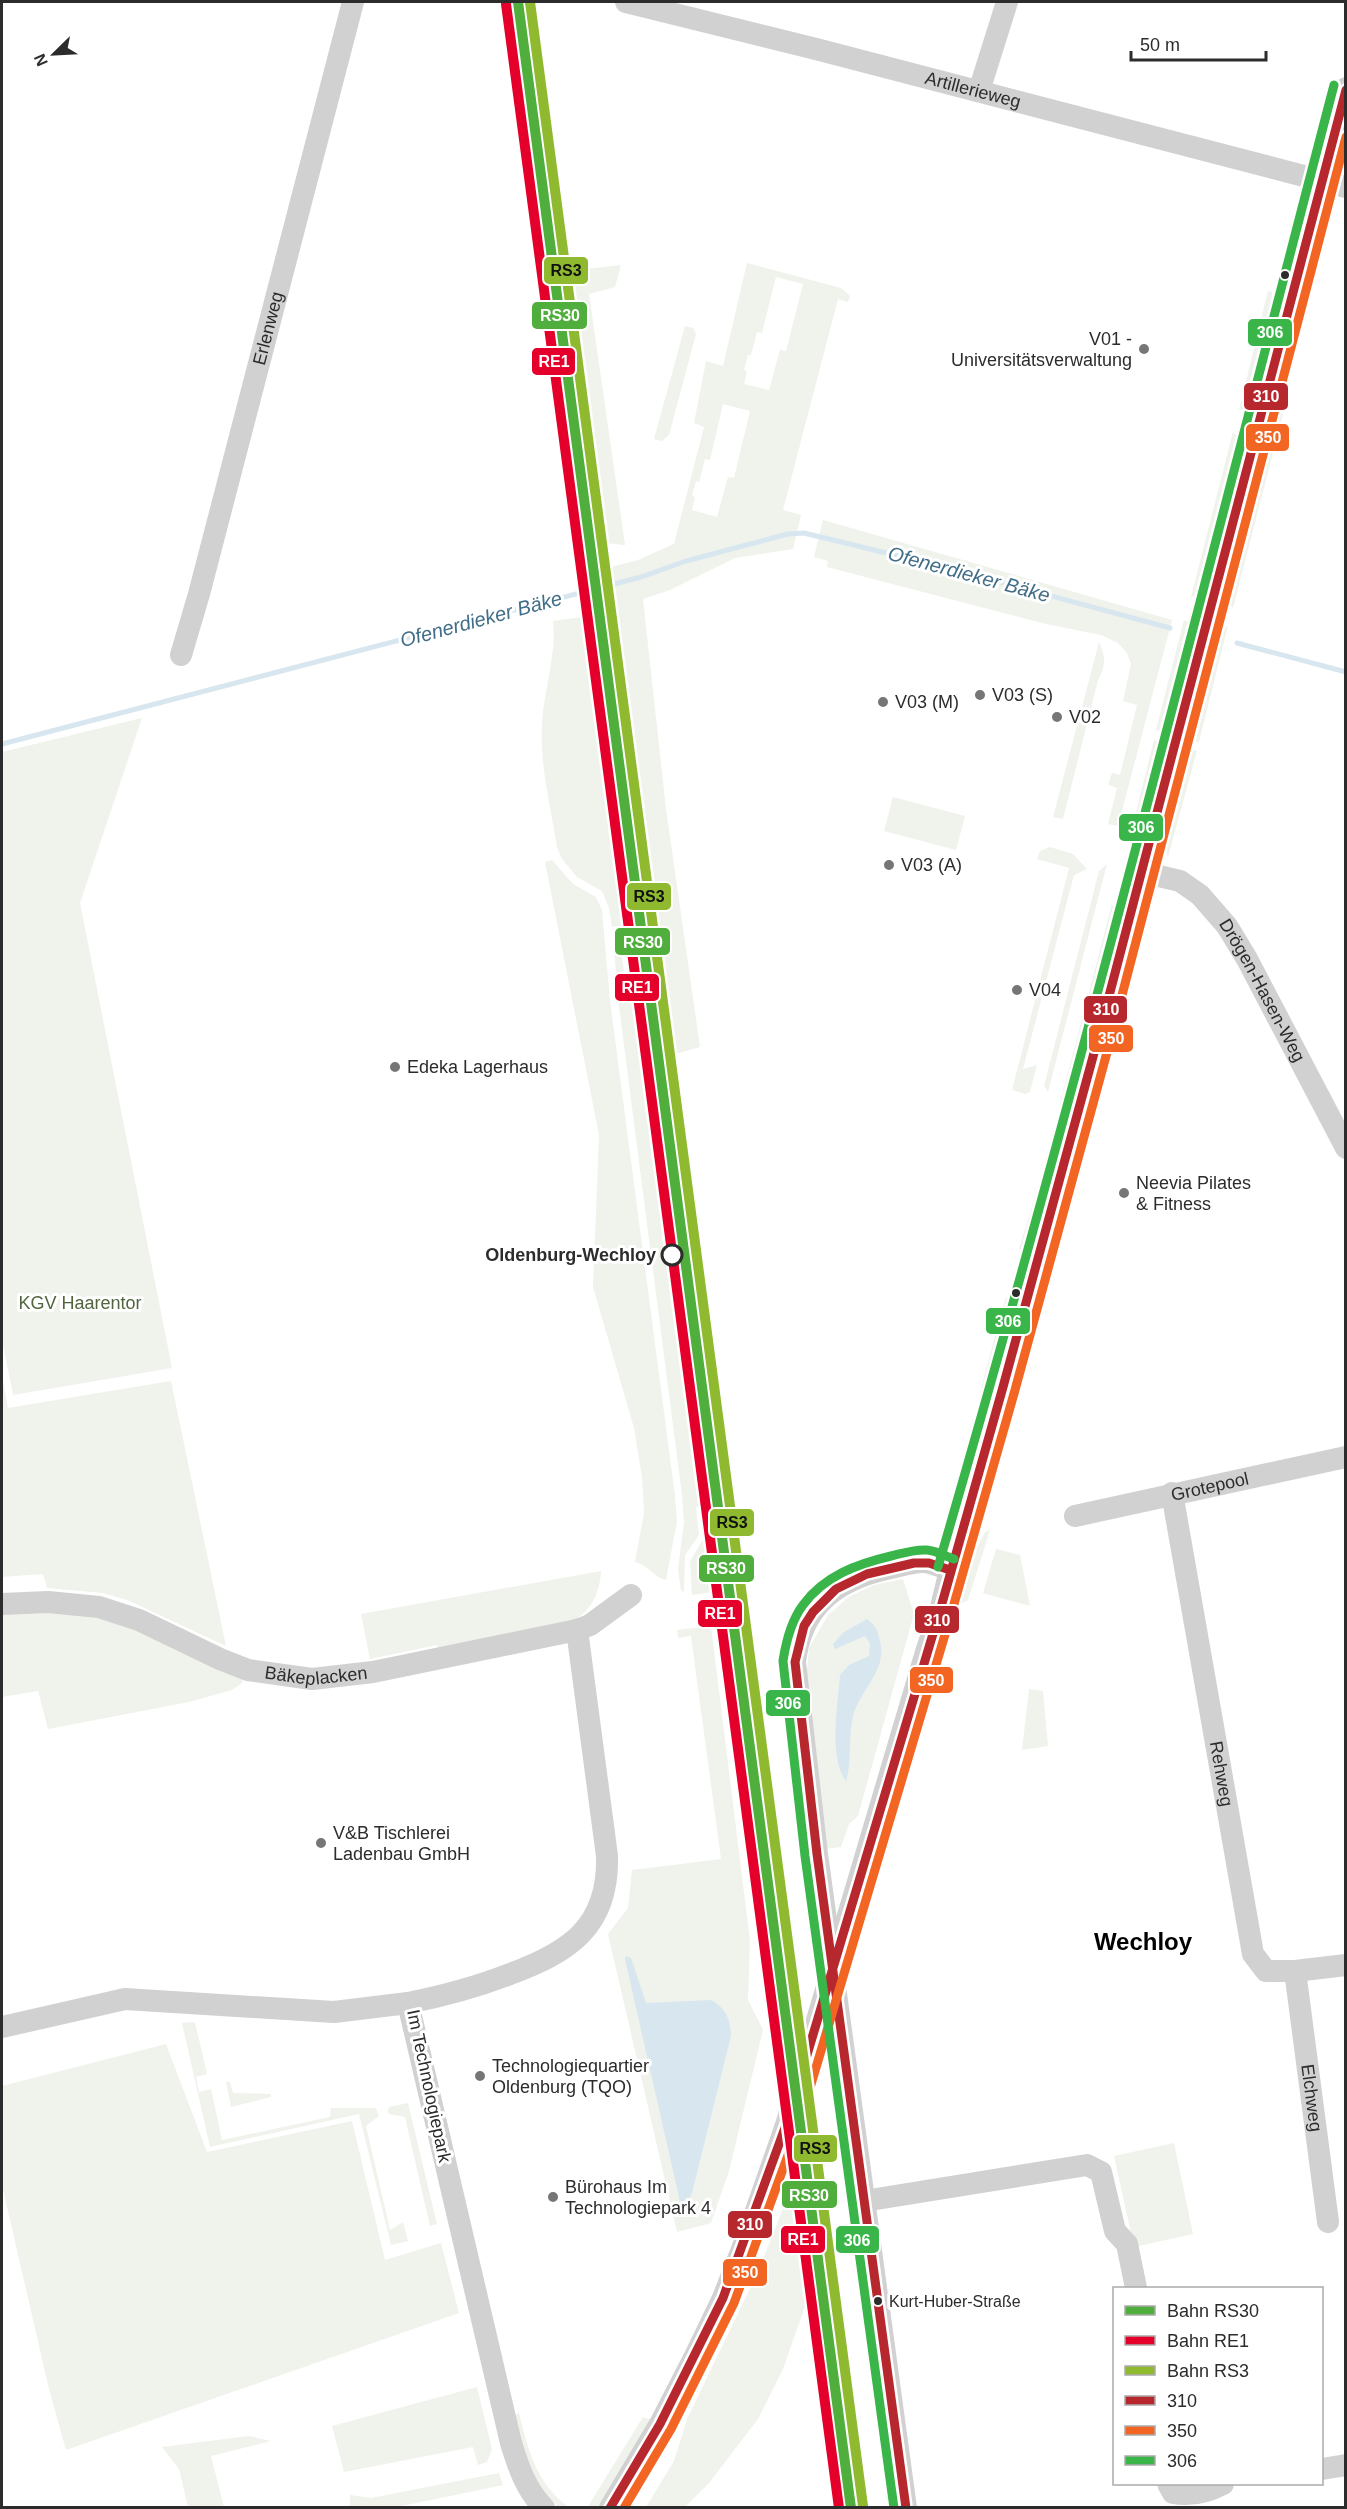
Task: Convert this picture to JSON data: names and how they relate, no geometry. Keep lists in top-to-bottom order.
{
  "streets": {
    "street": [
      "Artillerieweg",
      "Erlenweg",
      "Drögen-Hasen-Weg",
      "Grotepool",
      "Bäkeplacken",
      "Rehweg",
      "Im Technologiepark",
      "Elchweg"
    ]
  },
  "crossings": [
    ["Grotepool", "Rehweg"],
    ["Bäkeplacken", "Im Technologiepark"],
    ["Rehweg", "Elchweg"]
  ],
  "districts": ["Wechloy"],
  "water": ["Ofenerdieker Bäke"],
  "parks": ["KGV Haarentor"],
  "places": [
    "V01 - Universitätsverwaltung",
    "V03 (S)",
    "V03 (M)",
    "V02",
    "V03 (A)",
    "V04",
    "Edeka Lagerhaus",
    "Neevia Pilates & Fitness",
    "Oldenburg-Wechloy",
    "V&B Tischlerei Ladenbau GmbH",
    "Technologiequartier Oldenburg (TQO)",
    "Bürohaus Im Technologiepark 4",
    "Kurt-Huber-Straße"
  ],
  "lines": [
    "rail line RS30",
    "rail line RS3",
    "rail line RE1",
    "transit line 306",
    "transit line 310",
    "transit line 350"
  ],
  "legend": [
    "Bahn RS30",
    "Bahn RE1",
    "Bahn RS3",
    "310",
    "350",
    "306"
  ],
  "scale_bar": "50 m",
  "north": "bottom left"
}
